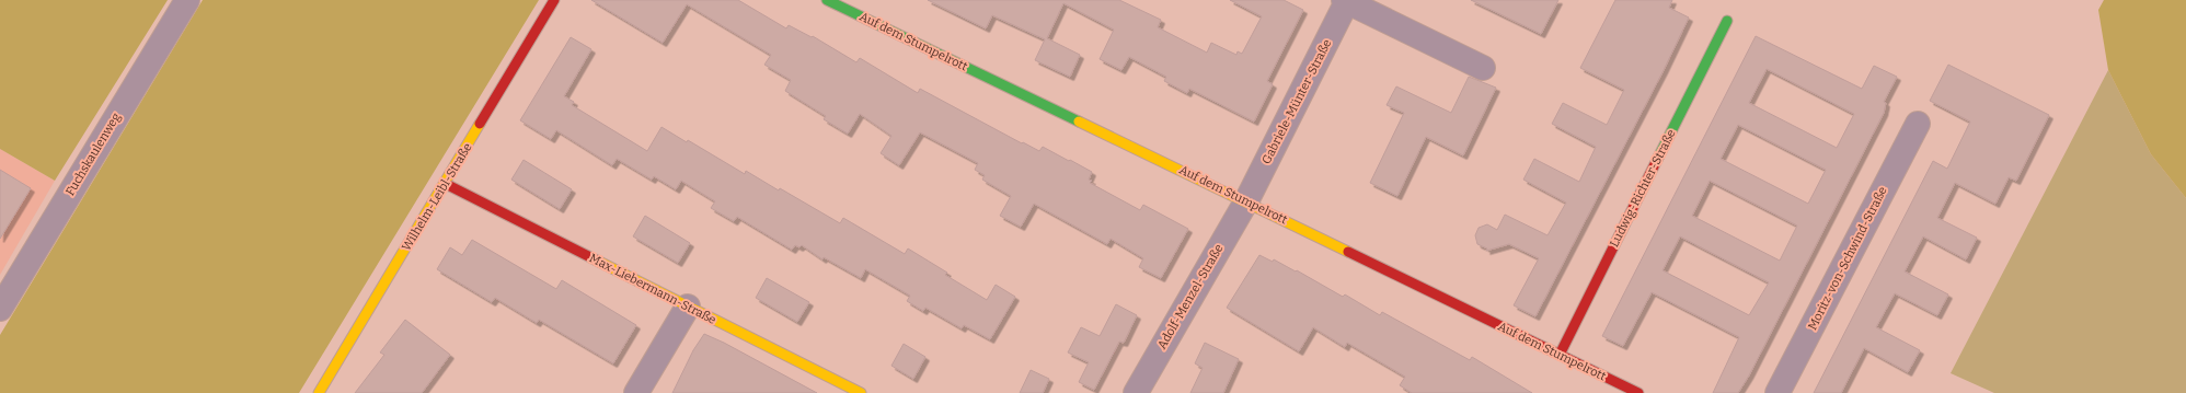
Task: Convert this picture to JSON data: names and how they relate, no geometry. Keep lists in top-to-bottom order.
{
  "streets": {
    "street": [
      "Auf dem Stumpelrott",
      "Gabriele-Münter-Straße",
      "Fuchskaulenweg",
      "Ludwig-Richter-Straße",
      "Wilhelm-Leibl-Straße",
      "Moritz-von-Schwind-Straße",
      "Max-Liebermann-Straße",
      "Adolf-Menzel-Straße"
    ]
  },
  "crossings": [
    ["Auf dem Stumpelrott", "Gabriele-Münter-Straße"],
    ["Auf dem Stumpelrott", "Ludwig-Richter-Straße"],
    ["Auf dem Stumpelrott", "Adolf-Menzel-Straße"],
    ["Gabriele-Münter-Straße", "Adolf-Menzel-Straße"],
    ["Wilhelm-Leibl-Straße", "Max-Liebermann-Straße"]
  ]
}
